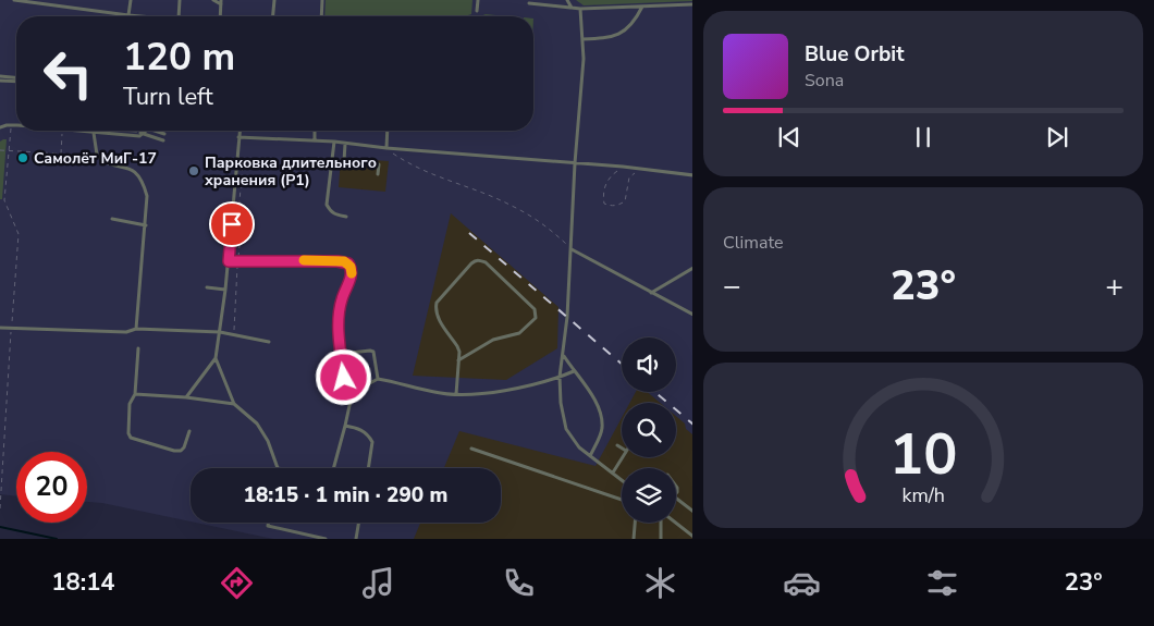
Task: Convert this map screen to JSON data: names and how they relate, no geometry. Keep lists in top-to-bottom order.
{
  "places": ["Самолёт МиГ-17", "Парковка длительного хранения (P1)"],
  "page": {
    "turn": ["120 m", "Turn left"],
    "song": ["Blue Orbit", "Sona"],
    "tile": "Climate",
    "heat": ["−", "23°", "+"],
    "limit": "20",
    "trip": "18:15 · 1 min · 290 m",
    "tabs": ["18:14", "23°"],
    "gauge": ["10", "km/h"]
  }
}
